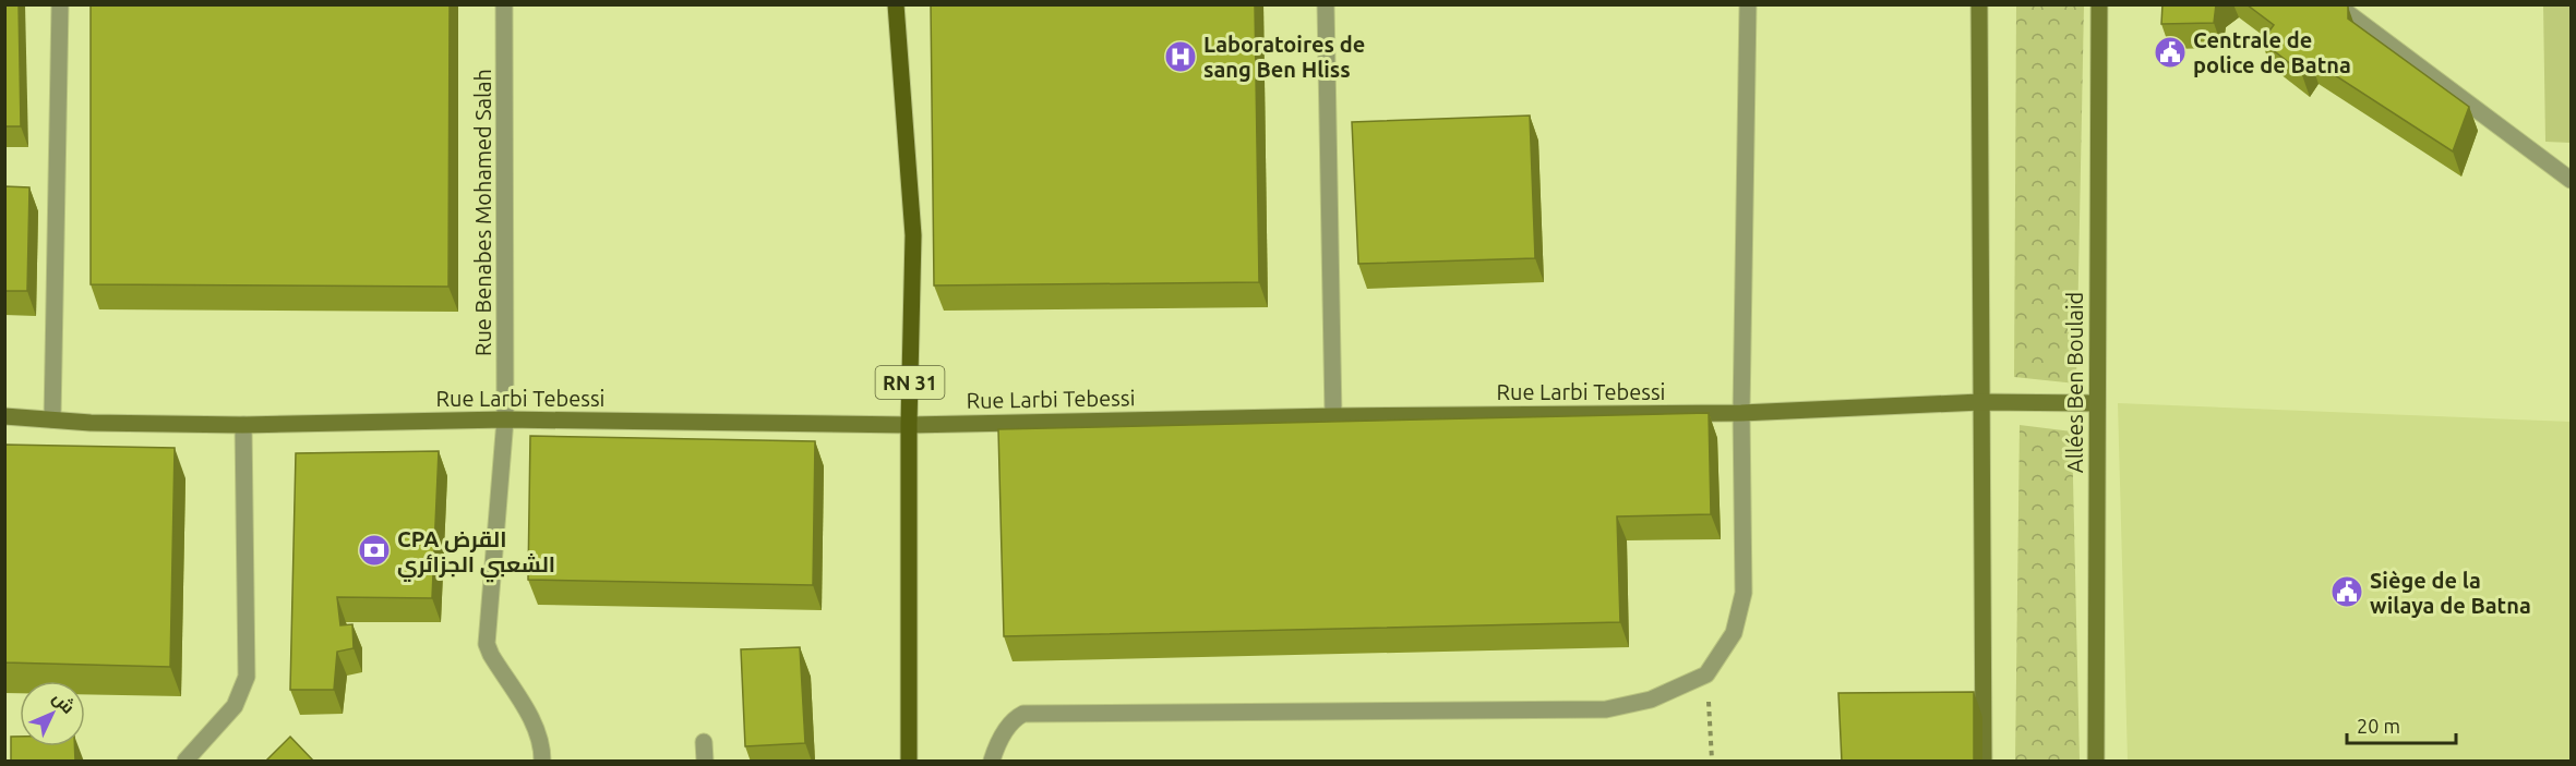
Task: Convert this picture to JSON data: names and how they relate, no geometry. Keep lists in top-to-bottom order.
{
  "streets": {
    "main road": ["RN 31"],
    "street": ["Rue Benabes Mohamed Salah", "Allées Ben Boulaid", "Rue Larbi Tebessi"]
  },
  "crossings": [
    ["Rue Benabes Mohamed Salah", "Rue Larbi Tebessi"],
    ["RN 31", "Rue Larbi Tebessi"],
    ["Allées Ben Boulaid", "Rue Larbi Tebessi"]
  ],
  "places": {
    "public building": ["Centrale de police de Batna", "Siège de la wilaya de Batna"],
    "hospital": ["Laboratoires de sang Ben Hliss"],
    "bank": ["CPA القرض الشعبي الجزائري"]
  },
  "scale_bar": "20 m",
  "north": "top right"
}
